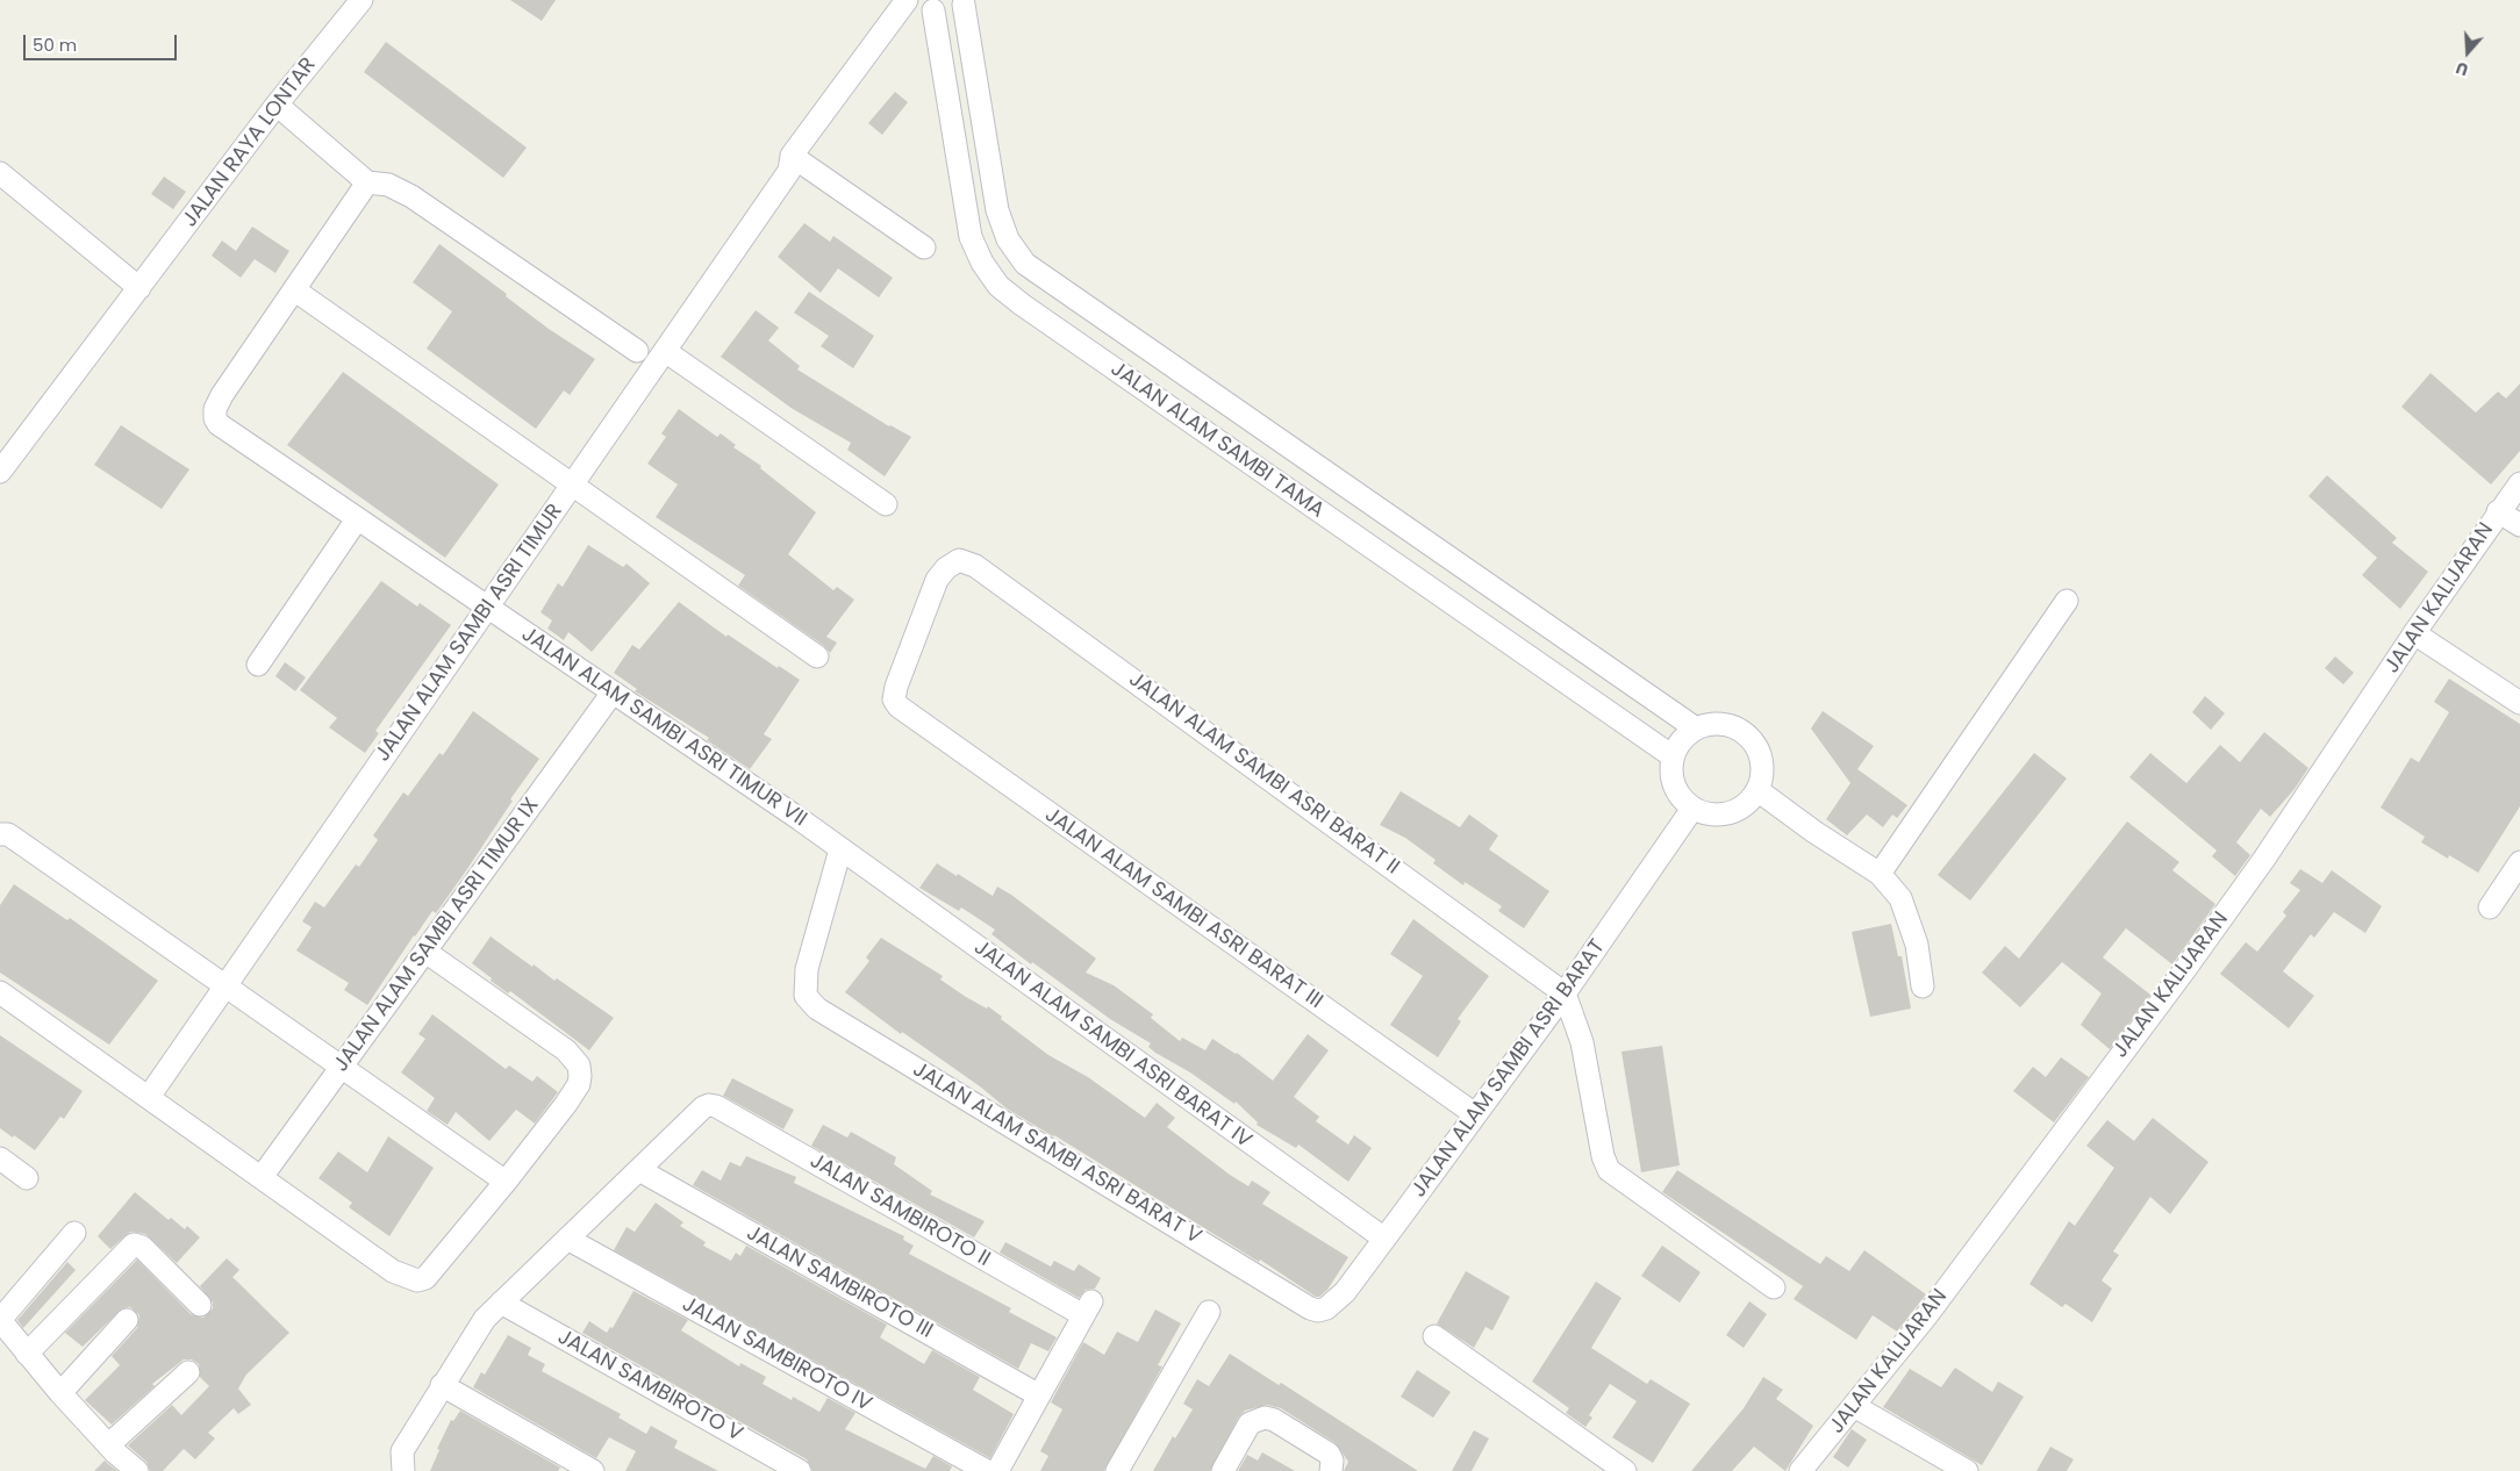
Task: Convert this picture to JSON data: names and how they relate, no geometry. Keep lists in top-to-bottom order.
{
  "streets": {
    "street": [
      "JALAN RAYA LONTAR",
      "JALAN ALAM SAMBI TAMA",
      "JALAN KALIJARAN",
      "JALAN ALAM SAMBI ASRI TIMUR",
      "JALAN ALAM SAMBI ASRI TIMUR VII",
      "JALAN ALAM SAMBI ASRI BARAT II",
      "JALAN ALAM SAMBI ASRI BARAT III",
      "JALAN ALAM SAMBI ASRI TIMUR IX",
      "JALAN ALAM SAMBI ASRI BARAT IV",
      "JALAN ALAM SAMBI ASRI BARAT",
      "JALAN ALAM SAMBI ASRI BARAT V",
      "JALAN SAMBIROTO II",
      "JALAN SAMBIROTO III",
      "JALAN SAMBIROTO IV",
      "JALAN SAMBIROTO V"
    ]
  },
  "crossings": [
    ["JALAN ALAM SAMBI TAMA", "JALAN ALAM SAMBI ASRI TIMUR"],
    ["JALAN ALAM SAMBI TAMA", "JALAN ALAM SAMBI ASRI BARAT"],
    ["JALAN ALAM SAMBI ASRI TIMUR", "JALAN ALAM SAMBI ASRI TIMUR VII"],
    ["JALAN ALAM SAMBI ASRI TIMUR VII", "JALAN ALAM SAMBI ASRI TIMUR IX"],
    ["JALAN ALAM SAMBI ASRI TIMUR VII", "JALAN ALAM SAMBI ASRI BARAT IV"],
    ["JALAN ALAM SAMBI ASRI TIMUR VII", "JALAN ALAM SAMBI ASRI BARAT V"],
    ["JALAN ALAM SAMBI ASRI BARAT II", "JALAN ALAM SAMBI ASRI BARAT III"],
    ["JALAN ALAM SAMBI ASRI BARAT II", "JALAN ALAM SAMBI ASRI BARAT"],
    ["JALAN ALAM SAMBI ASRI BARAT III", "JALAN ALAM SAMBI ASRI BARAT"],
    ["JALAN ALAM SAMBI ASRI BARAT IV", "JALAN ALAM SAMBI ASRI BARAT"],
    ["JALAN ALAM SAMBI ASRI BARAT IV", "JALAN ALAM SAMBI ASRI BARAT V"],
    ["JALAN ALAM SAMBI ASRI BARAT", "JALAN ALAM SAMBI ASRI BARAT V"],
    ["JALAN SAMBIROTO II", "JALAN SAMBIROTO III"]
  ],
  "scale_bar": "50 m",
  "north": "bottom"
}
